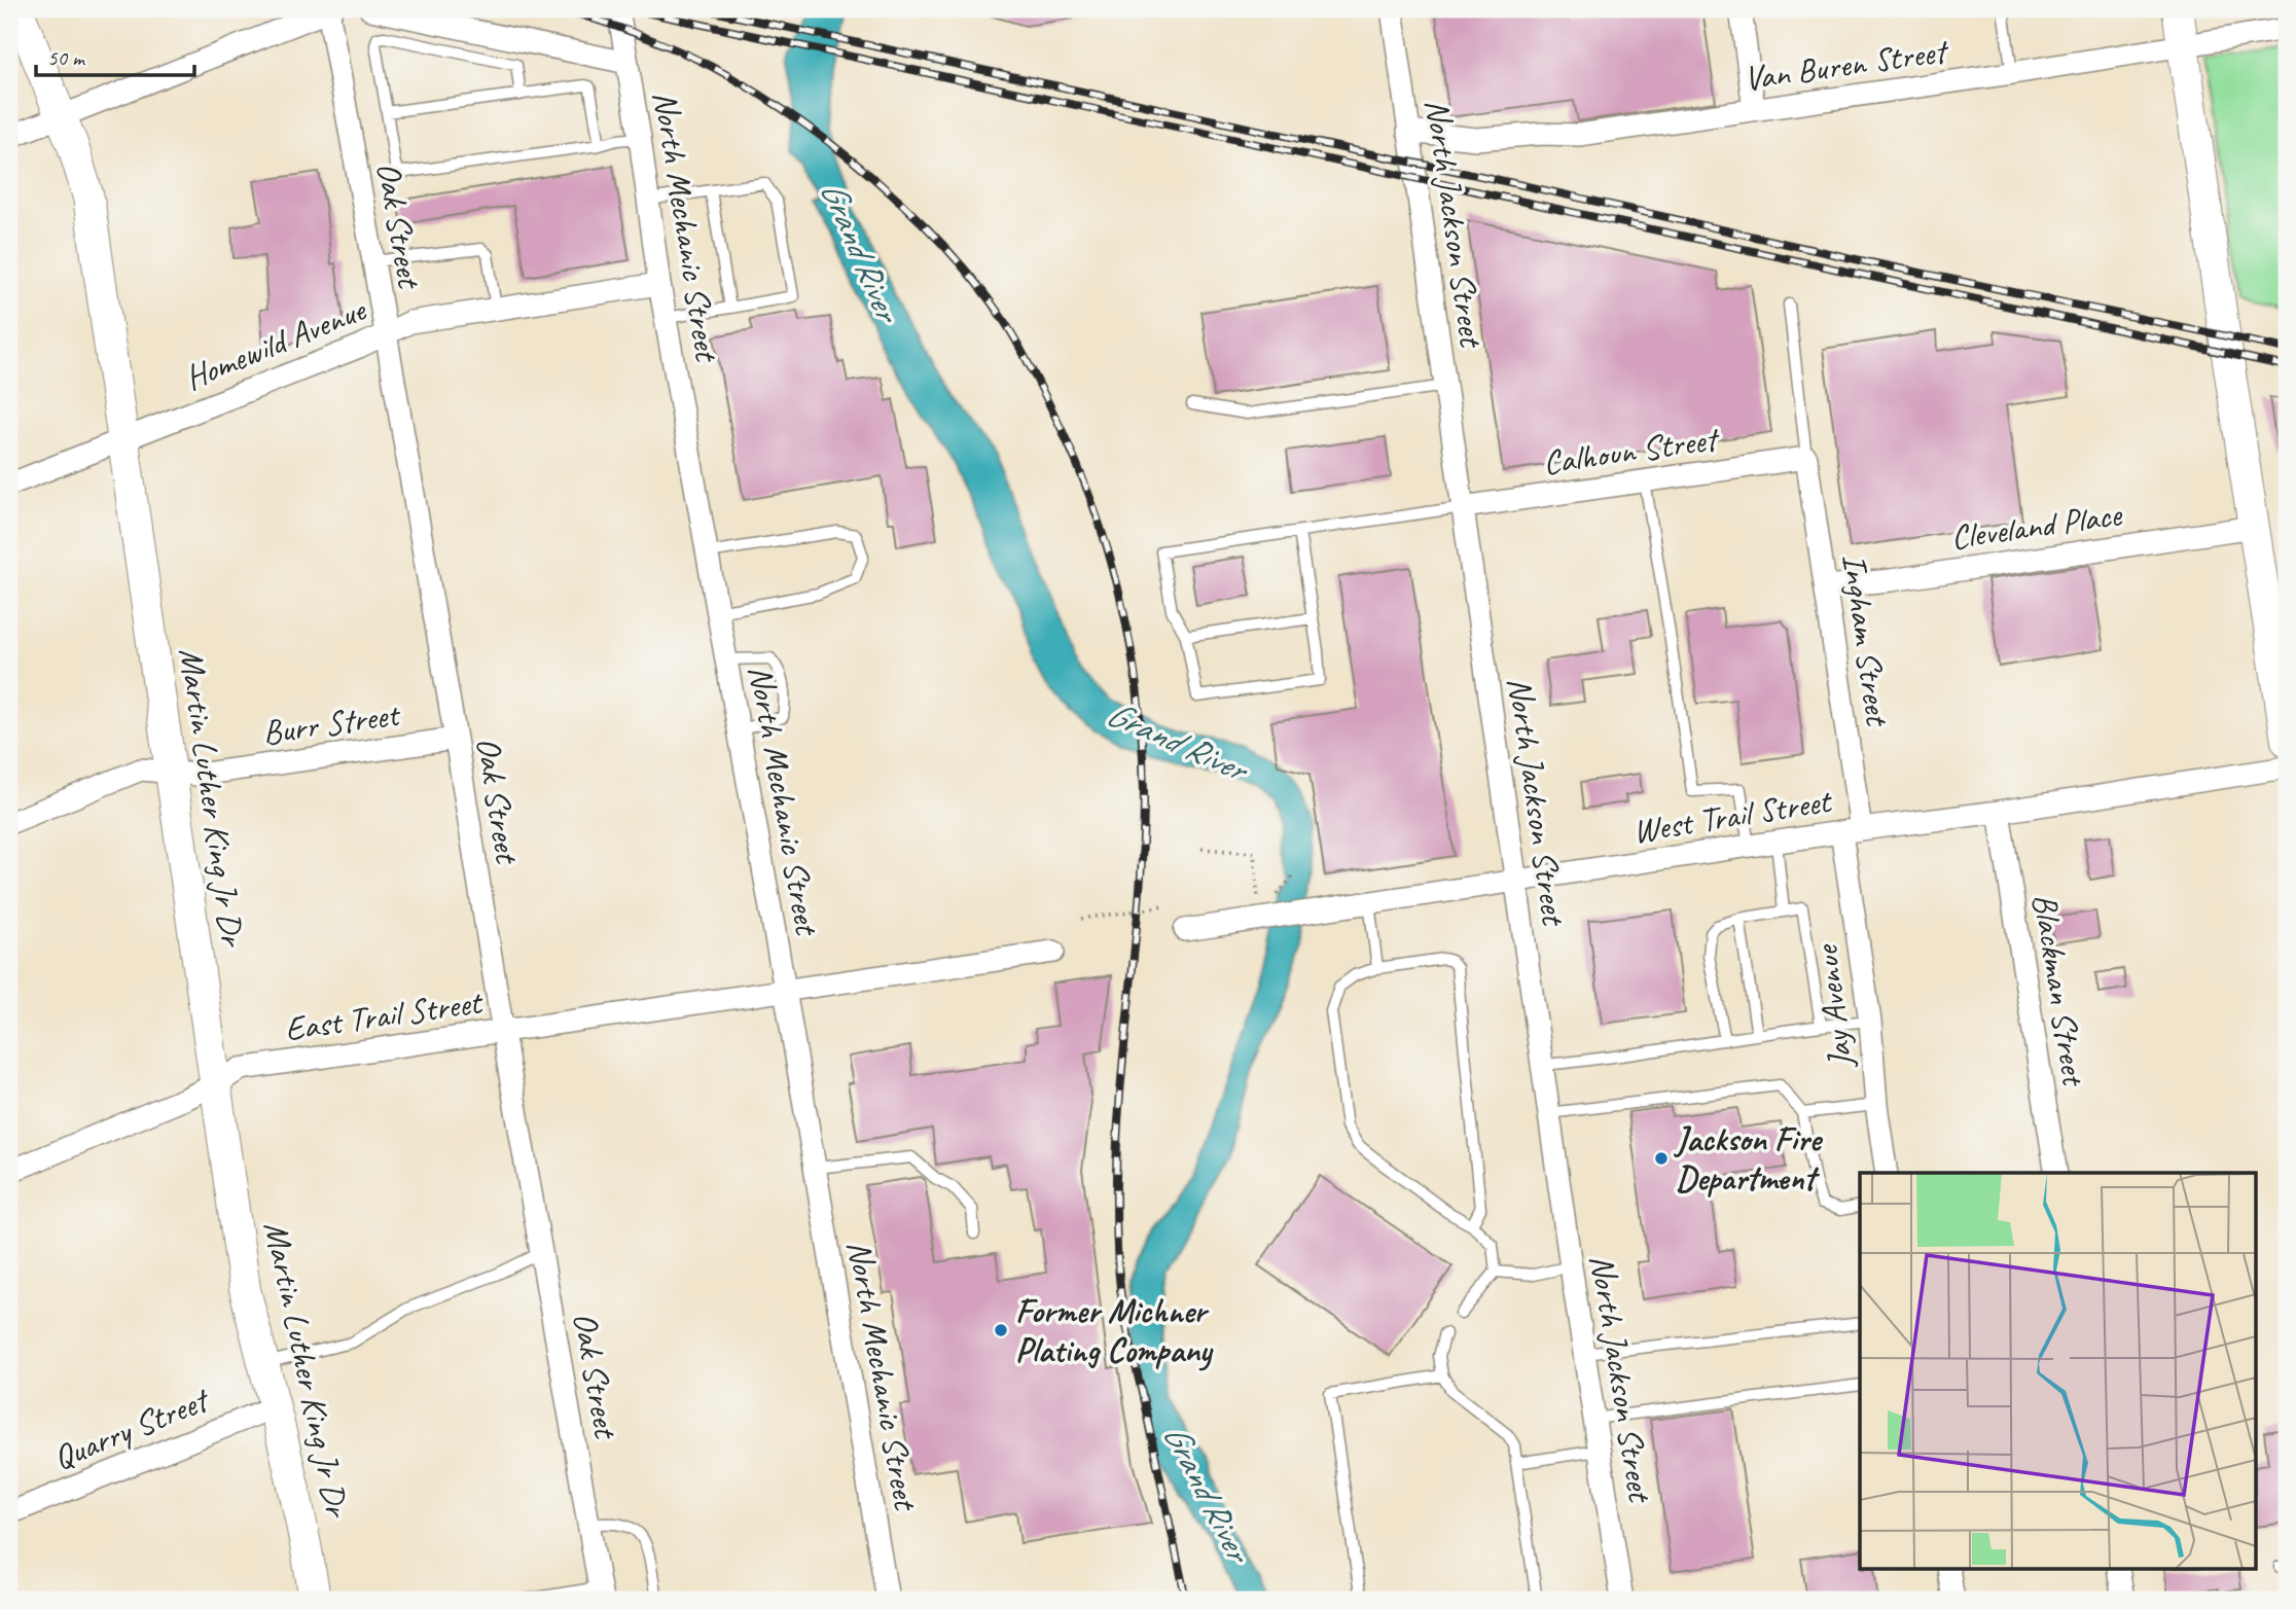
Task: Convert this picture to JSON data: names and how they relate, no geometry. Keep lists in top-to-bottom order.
{
  "streets": {
    "street": [
      "Van Buren Street",
      "North Jackson Street",
      "Oak Street",
      "North Mechanic Street",
      "Homewild Avenue",
      "Calhoun Street",
      "Cleveland Place",
      "Ingham Street",
      "Burr Street",
      "Martin Luther King Jr Dr",
      "West Trail Street",
      "Blackman Street",
      "Jay Avenue",
      "East Trail Street",
      "Quarry Street"
    ]
  },
  "crossings": [
    ["Van Buren Street", "North Jackson Street"],
    ["North Jackson Street", "Calhoun Street"],
    ["North Jackson Street", "West Trail Street"],
    ["Oak Street", "Homewild Avenue"],
    ["Oak Street", "Burr Street"],
    ["Oak Street", "East Trail Street"],
    ["North Mechanic Street", "Homewild Avenue"],
    ["North Mechanic Street", "East Trail Street"],
    ["Homewild Avenue", "Martin Luther King Jr Dr"],
    ["Calhoun Street", "Ingham Street"],
    ["Cleveland Place", "Ingham Street"],
    ["Ingham Street", "West Trail Street"],
    ["Ingham Street", "Jay Avenue"],
    ["Burr Street", "Martin Luther King Jr Dr"],
    ["Martin Luther King Jr Dr", "East Trail Street"],
    ["Martin Luther King Jr Dr", "Quarry Street"],
    ["West Trail Street", "Blackman Street"],
    ["West Trail Street", "Jay Avenue"]
  ],
  "water": ["Grand River"],
  "places": ["Jackson Fire Department", "Former Michner Plating Company"],
  "scale_bar": "50 m"
}
